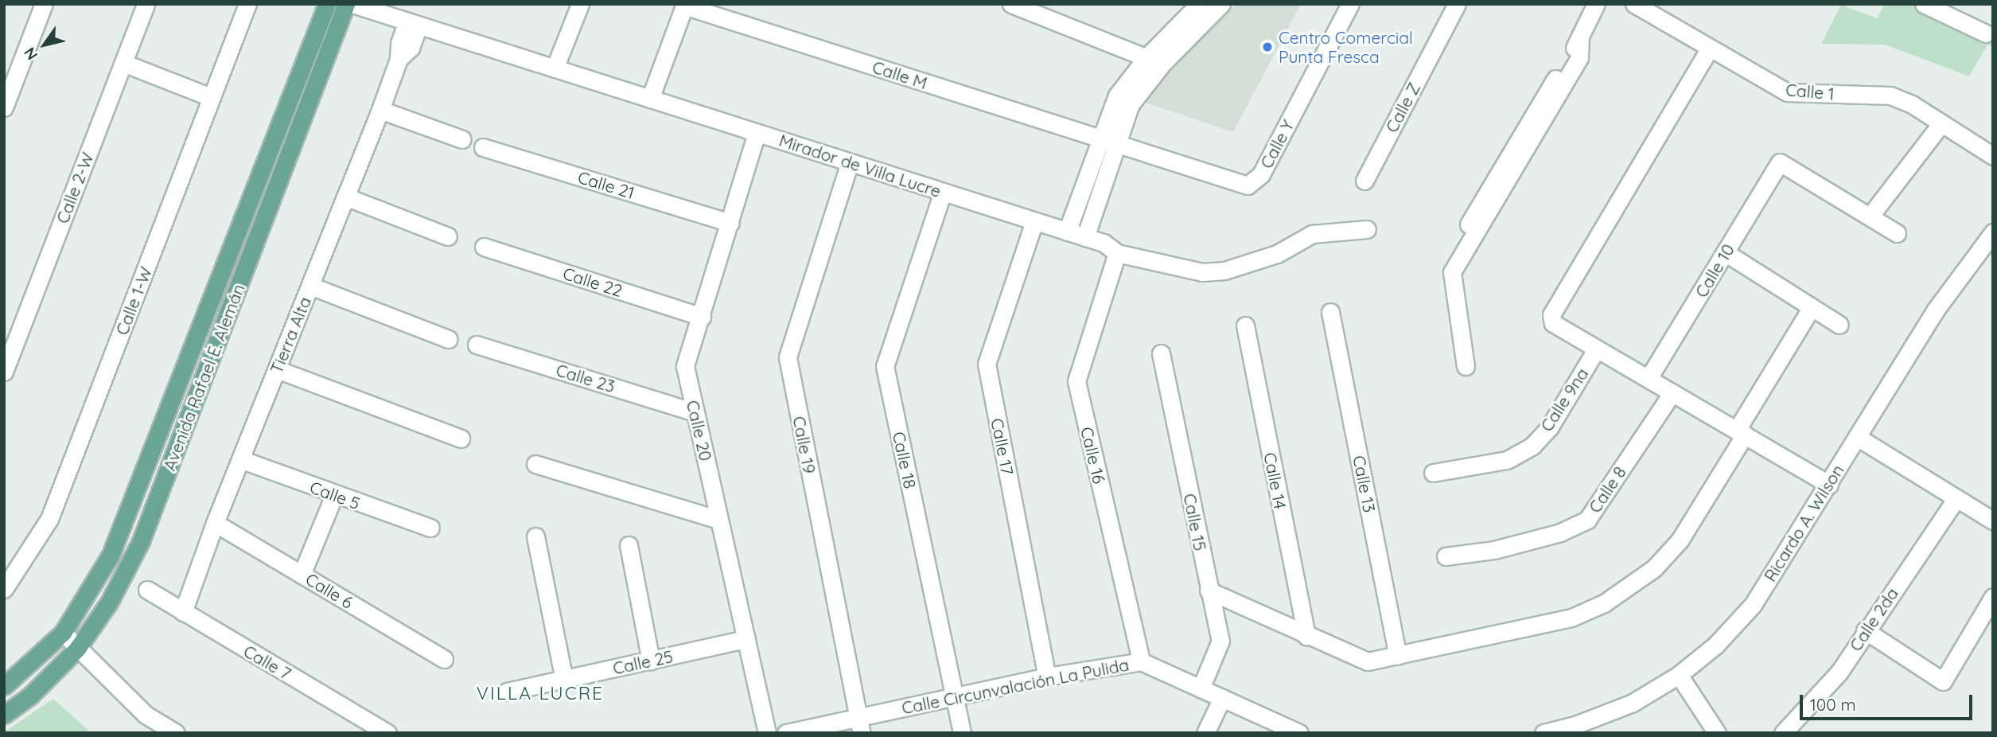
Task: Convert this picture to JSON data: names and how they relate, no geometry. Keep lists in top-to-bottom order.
{
  "streets": {
    "main road": ["Avenida Rafael E. Alemán"],
    "street": [
      "Calle M",
      "Calle 1",
      "Calle Z",
      "Calle Y",
      "Mirador de Villa Lucre",
      "Calle 21",
      "Calle 2-W",
      "Calle 10",
      "Calle 22",
      "Calle 1-W",
      "Tierra Alta",
      "Calle 23",
      "Calle 9na",
      "Calle 20",
      "Calle 19",
      "Calle 17",
      "Calle 16",
      "Calle 18",
      "Calle 14",
      "Calle 13",
      "Calle 8",
      "Calle 5",
      "Calle 15",
      "Ricardo A. Wilson",
      "Calle 6",
      "Calle 2da",
      "Calle 7",
      "Calle 25",
      "Calle Circunvalación La Pulida"
    ]
  },
  "crossings": [
    ["Calle M", "Calle Y"],
    ["Mirador de Villa Lucre", "Tierra Alta"],
    ["Mirador de Villa Lucre", "Calle 20"],
    ["Mirador de Villa Lucre", "Calle 19"],
    ["Mirador de Villa Lucre", "Calle 17"],
    ["Mirador de Villa Lucre", "Calle 16"],
    ["Mirador de Villa Lucre", "Calle 18"],
    ["Calle 21", "Calle 20"],
    ["Calle 22", "Calle 20"],
    ["Tierra Alta", "Calle 5"],
    ["Tierra Alta", "Calle 6"],
    ["Tierra Alta", "Calle 7"],
    ["Calle 23", "Calle 20"],
    ["Calle 20", "Calle 25"],
    ["Calle 19", "Calle Circunvalación La Pulida"],
    ["Calle 17", "Calle Circunvalación La Pulida"],
    ["Calle 16", "Calle Circunvalación La Pulida"],
    ["Calle 18", "Calle Circunvalación La Pulida"],
    ["Calle 15", "Calle Circunvalación La Pulida"]
  ],
  "districts": ["VILLA LUCRE"],
  "places": ["Centro Comercial Punta Fresca"],
  "scale_bar": "100 m",
  "north": "bottom left"
}
